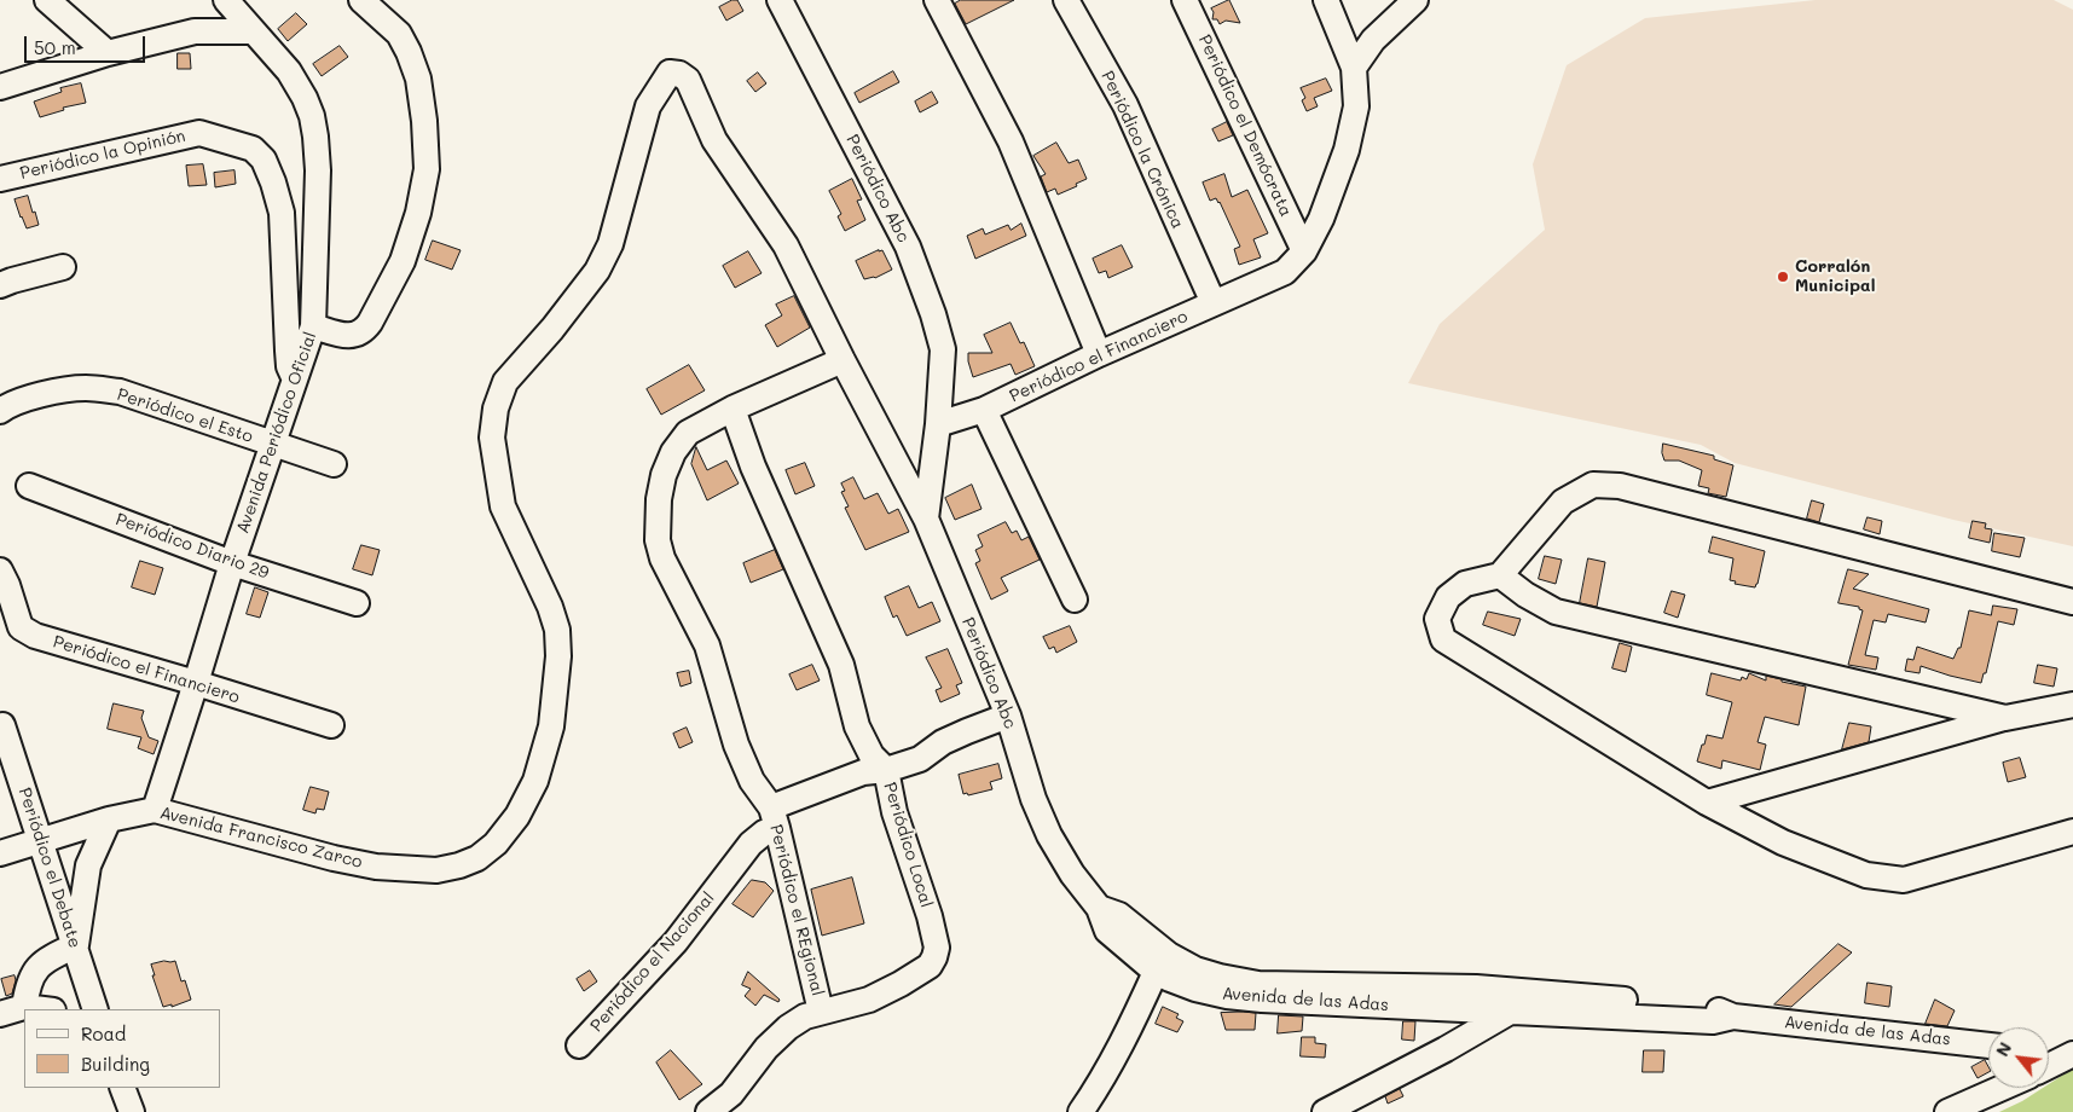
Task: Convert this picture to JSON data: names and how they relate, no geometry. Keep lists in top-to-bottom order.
{
  "streets": {
    "street": [
      "Periódico el Demócrata",
      "Periódico la Crónica",
      "Periódico la Opinión",
      "Periódico Abc",
      "Periódico el Financiero",
      "Periódico el Esto",
      "Avenida Periódico Oficial",
      "Periódico Diario 29",
      "Avenida Francisco Zarco",
      "Periódico Local",
      "Periódico el Debate",
      "Periódico el REgional",
      "Periódico el Nacional",
      "Avenida de las Adas"
    ]
  },
  "crossings": [
    ["Periódico el Demócrata", "Periódico el Financiero"],
    ["Periódico la Crónica", "Periódico el Financiero"],
    ["Periódico la Opinión", "Avenida Periódico Oficial"],
    ["Periódico Abc", "Periódico el Nacional"],
    ["Periódico Abc", "Avenida de las Adas"],
    ["Periódico el Financiero", "Avenida Periódico Oficial"],
    ["Periódico el Esto", "Avenida Periódico Oficial"],
    ["Avenida Periódico Oficial", "Periódico Diario 29"],
    ["Avenida Periódico Oficial", "Avenida Francisco Zarco"],
    ["Avenida Francisco Zarco", "Periódico el Debate"],
    ["Avenida Francisco Zarco", "Periódico el REgional"],
    ["Periódico Local", "Periódico el REgional"],
    ["Periódico Local", "Periódico el Nacional"],
    ["Periódico el REgional", "Periódico el Nacional"]
  ],
  "places": ["Corralón Municipal"],
  "legend": ["Road", "Building"],
  "scale_bar": "50 m",
  "north": "top left"
}
